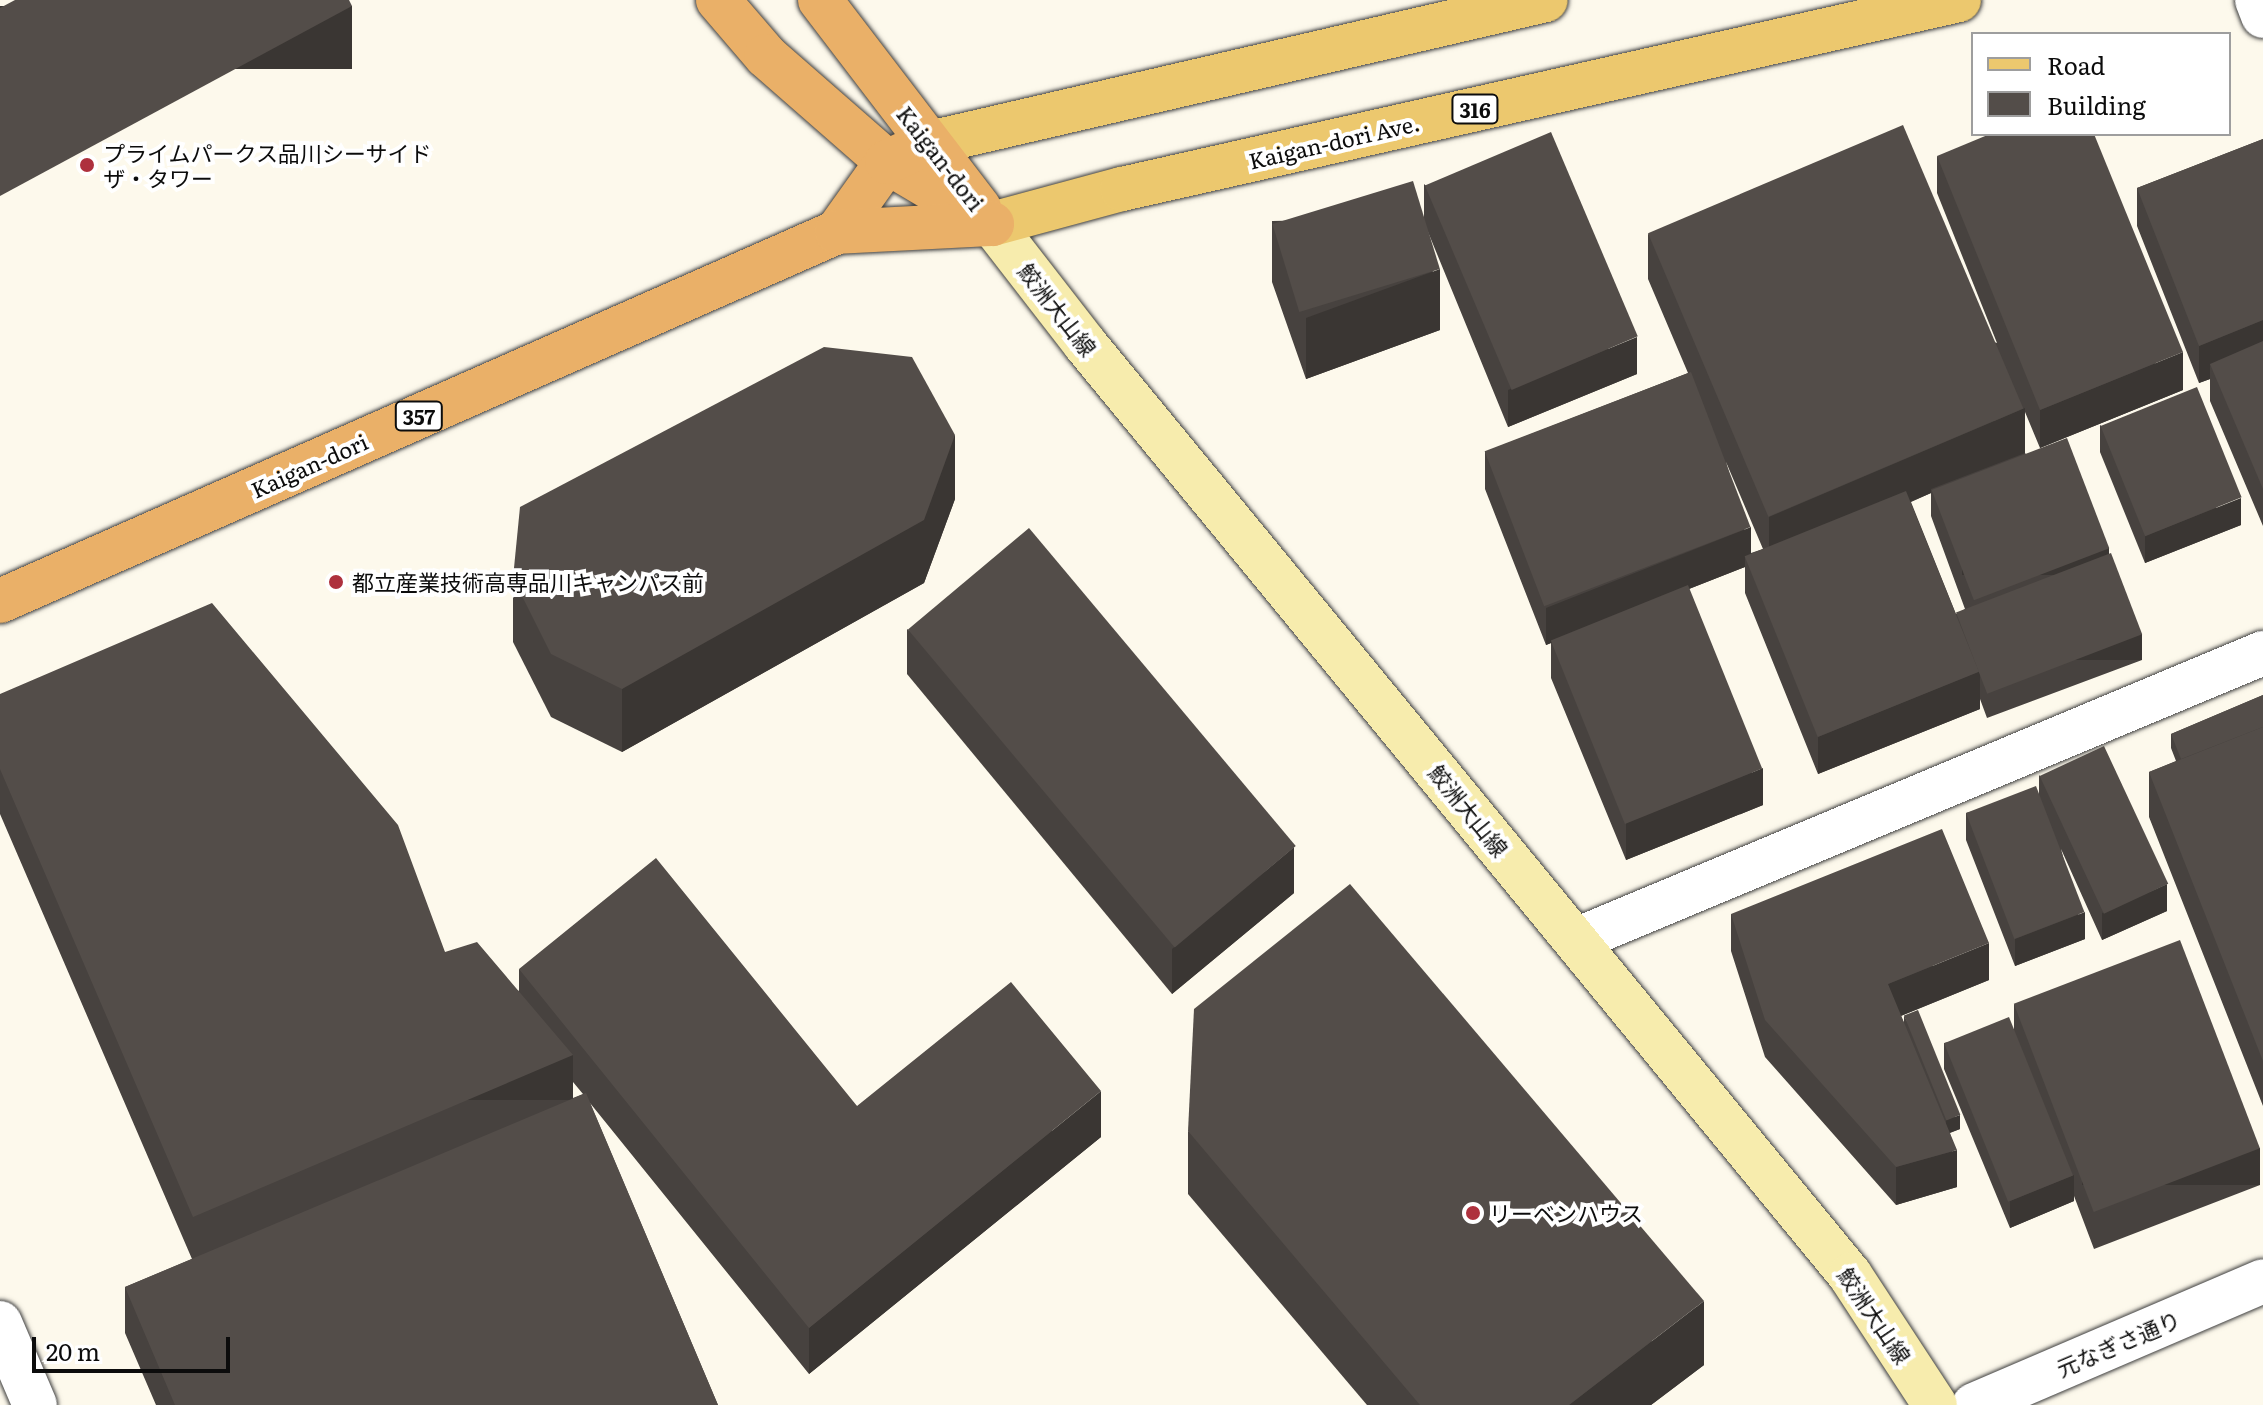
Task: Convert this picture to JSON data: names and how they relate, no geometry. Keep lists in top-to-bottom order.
{
  "streets": {
    "highway": ["Kaigan-dori", "357"],
    "main road": ["316", "Kaigan-dori Ave.", "鮫洲大山線"],
    "street": ["元なぎさ通り"]
  },
  "crossings": [
    ["Kaigan-dori Ave.", "Kaigan-dori"],
    ["Kaigan-dori Ave.", "鮫洲大山線"],
    ["Kaigan-dori Ave.", "357"],
    ["Kaigan-dori", "鮫洲大山線"],
    ["Kaigan-dori", "357"],
    ["鮫洲大山線", "357"]
  ],
  "places": ["プライムパークス品川シーサイド ザ・タワー", "都立産業技術高専品川キャンパス前", "リーベンハウス"],
  "legend": ["Road", "Building"],
  "scale_bar": "20 m"
}
